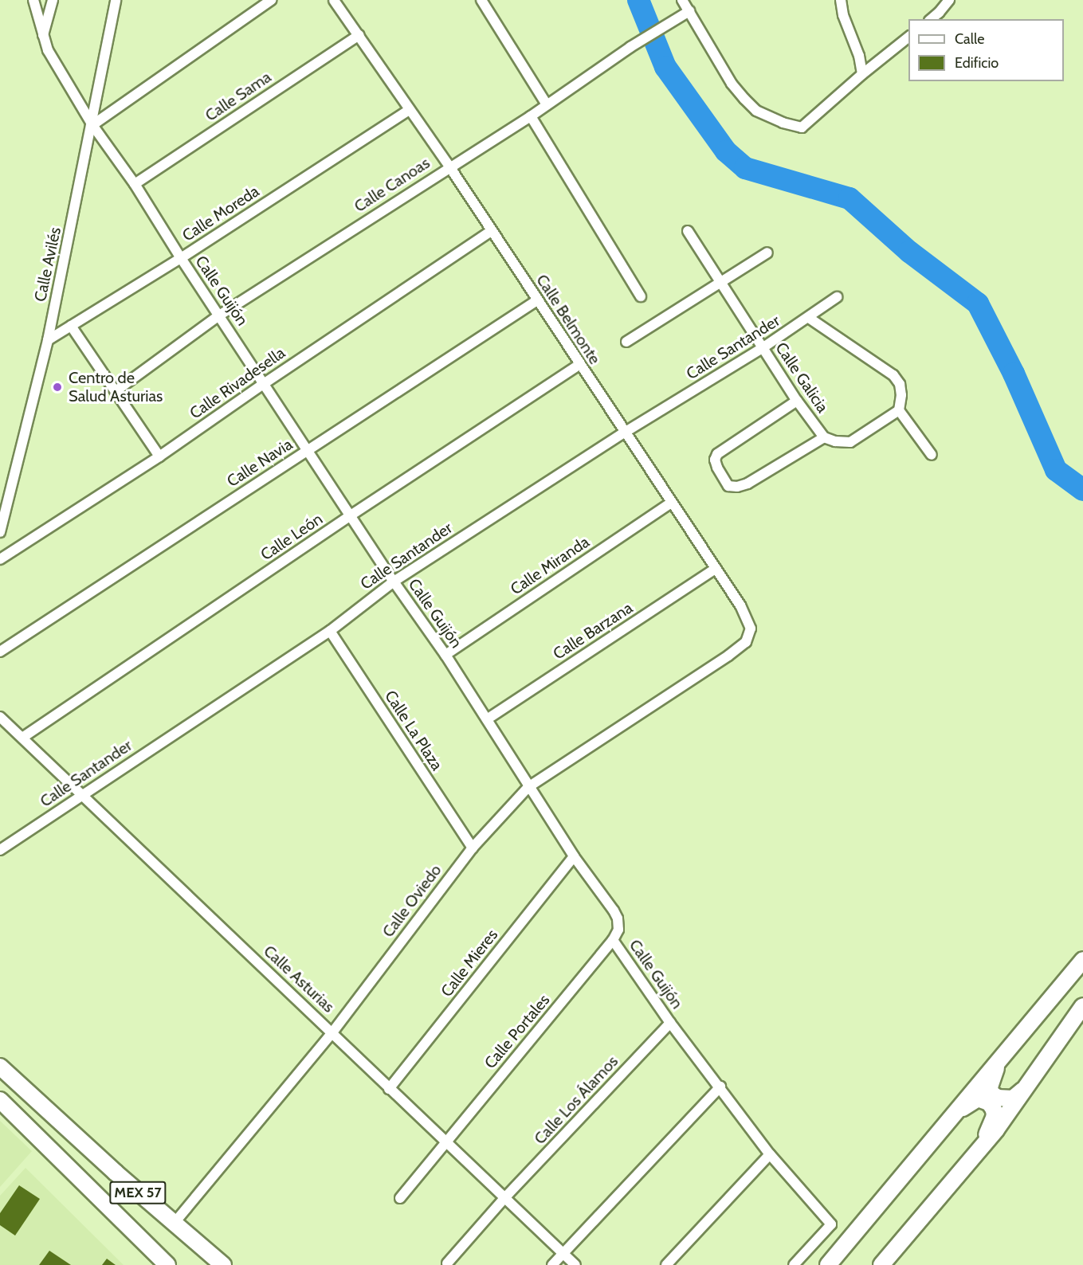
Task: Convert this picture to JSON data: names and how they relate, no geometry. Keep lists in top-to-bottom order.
{
  "streets": {
    "main road": ["MEX 57"],
    "street": [
      "Calle Sama",
      "Calle Canoas",
      "Calle Moreda",
      "Calle Avilés",
      "Calle Guijón",
      "Calle Belmonte",
      "Calle Santander",
      "Calle Galicia",
      "Calle Rivadesella",
      "Calle Navia",
      "Calle León",
      "Calle Miranda",
      "Calle Barzana",
      "Calle La Plaza",
      "Calle Oviedo",
      "Calle Mieres",
      "Calle Asturias",
      "Calle Portales",
      "Calle Los Álamos"
    ]
  },
  "crossings": [
    ["Calle Sama", "Calle Guijón"],
    ["Calle Sama", "Calle Belmonte"],
    ["Calle Canoas", "Calle Guijón"],
    ["Calle Canoas", "Calle Belmonte"],
    ["Calle Moreda", "Calle Avilés"],
    ["Calle Moreda", "Calle Guijón"],
    ["Calle Moreda", "Calle Belmonte"],
    ["Calle Avilés", "Calle Guijón"],
    ["Calle Guijón", "Calle Santander"],
    ["Calle Guijón", "Calle Rivadesella"],
    ["Calle Guijón", "Calle Navia"],
    ["Calle Guijón", "Calle León"],
    ["Calle Guijón", "Calle Miranda"],
    ["Calle Guijón", "Calle Barzana"],
    ["Calle Guijón", "Calle Oviedo"],
    ["Calle Guijón", "Calle Mieres"],
    ["Calle Guijón", "Calle Portales"],
    ["Calle Guijón", "Calle Los Álamos"],
    ["Calle Belmonte", "Calle Santander"],
    ["Calle Belmonte", "Calle Rivadesella"],
    ["Calle Belmonte", "Calle Navia"],
    ["Calle Belmonte", "Calle León"],
    ["Calle Belmonte", "Calle Miranda"],
    ["Calle Belmonte", "Calle Barzana"],
    ["Calle Belmonte", "Calle Oviedo"],
    ["Calle Santander", "Calle Galicia"],
    ["Calle Santander", "Calle La Plaza"],
    ["Calle Santander", "Calle Asturias"],
    ["Calle León", "Calle Asturias"],
    ["Calle La Plaza", "Calle Oviedo"],
    ["Calle Oviedo", "Calle Asturias"],
    ["Calle Oviedo", "MEX 57"],
    ["Calle Mieres", "Calle Asturias"],
    ["Calle Asturias", "Calle Portales"],
    ["Calle Asturias", "Calle Los Álamos"]
  ],
  "places": ["Centro de Salud Asturias"],
  "legend": ["Calle", "Edificio"]
}
